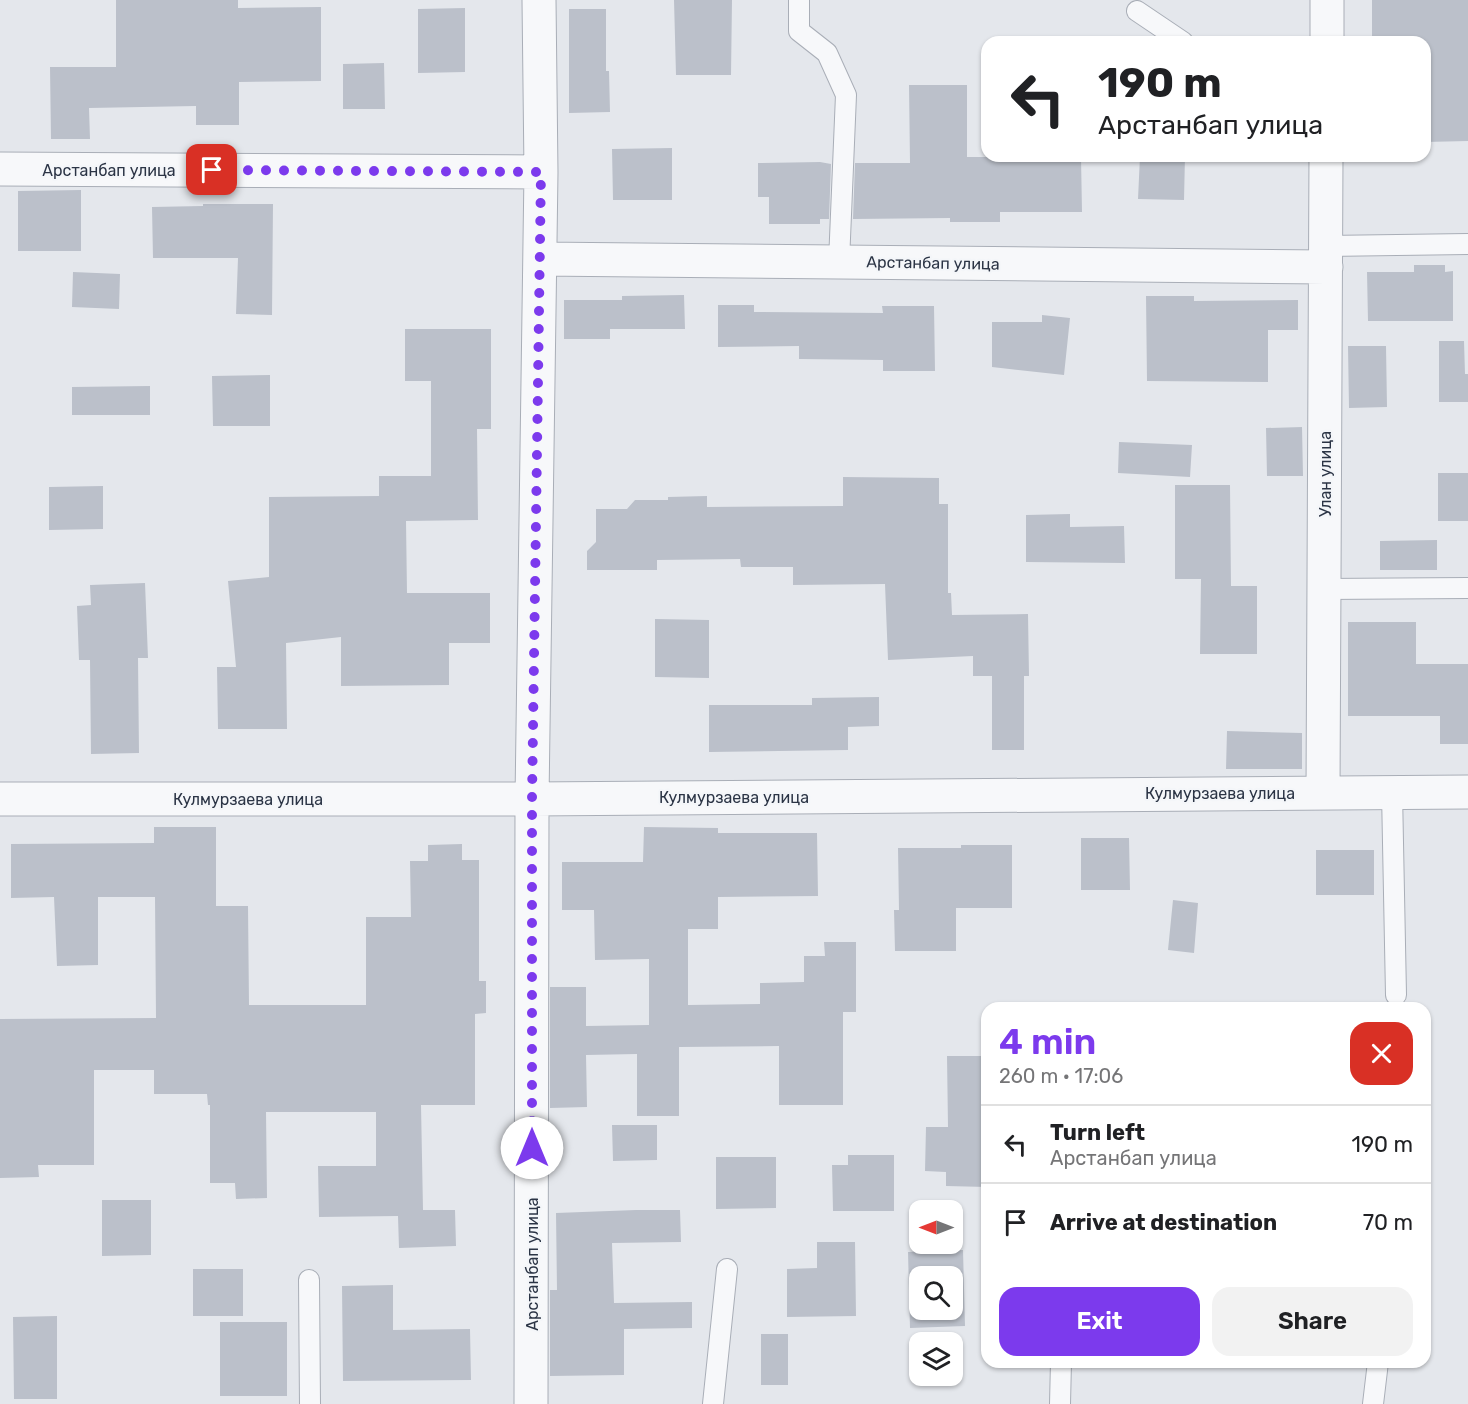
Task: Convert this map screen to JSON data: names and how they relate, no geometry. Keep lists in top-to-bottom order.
{
  "streets": {
    "street": ["Арстанбап улица", "Улан улица", "Кулмурзаева улица"]
  },
  "crossings": [
    ["Арстанбап улица", "Улан улица"],
    ["Арстанбап улица", "Кулмурзаева улица"],
    ["Улан улица", "Кулмурзаева улица"]
  ],
  "north": "left",
  "page": {
    "turn": ["190 m", "Арстанбап улица"],
    "heading": ["4 min", "260 m · 17:06"],
    "list": [
      {
        "name": "Turn left",
        "note": "Арстанбап улица",
        "value": "190 m"
      },
      {
        "name": "Arrive at destination",
        "value": "70 m"
      }
    ],
    "buttons": ["Exit", "Share"]
  }
}
